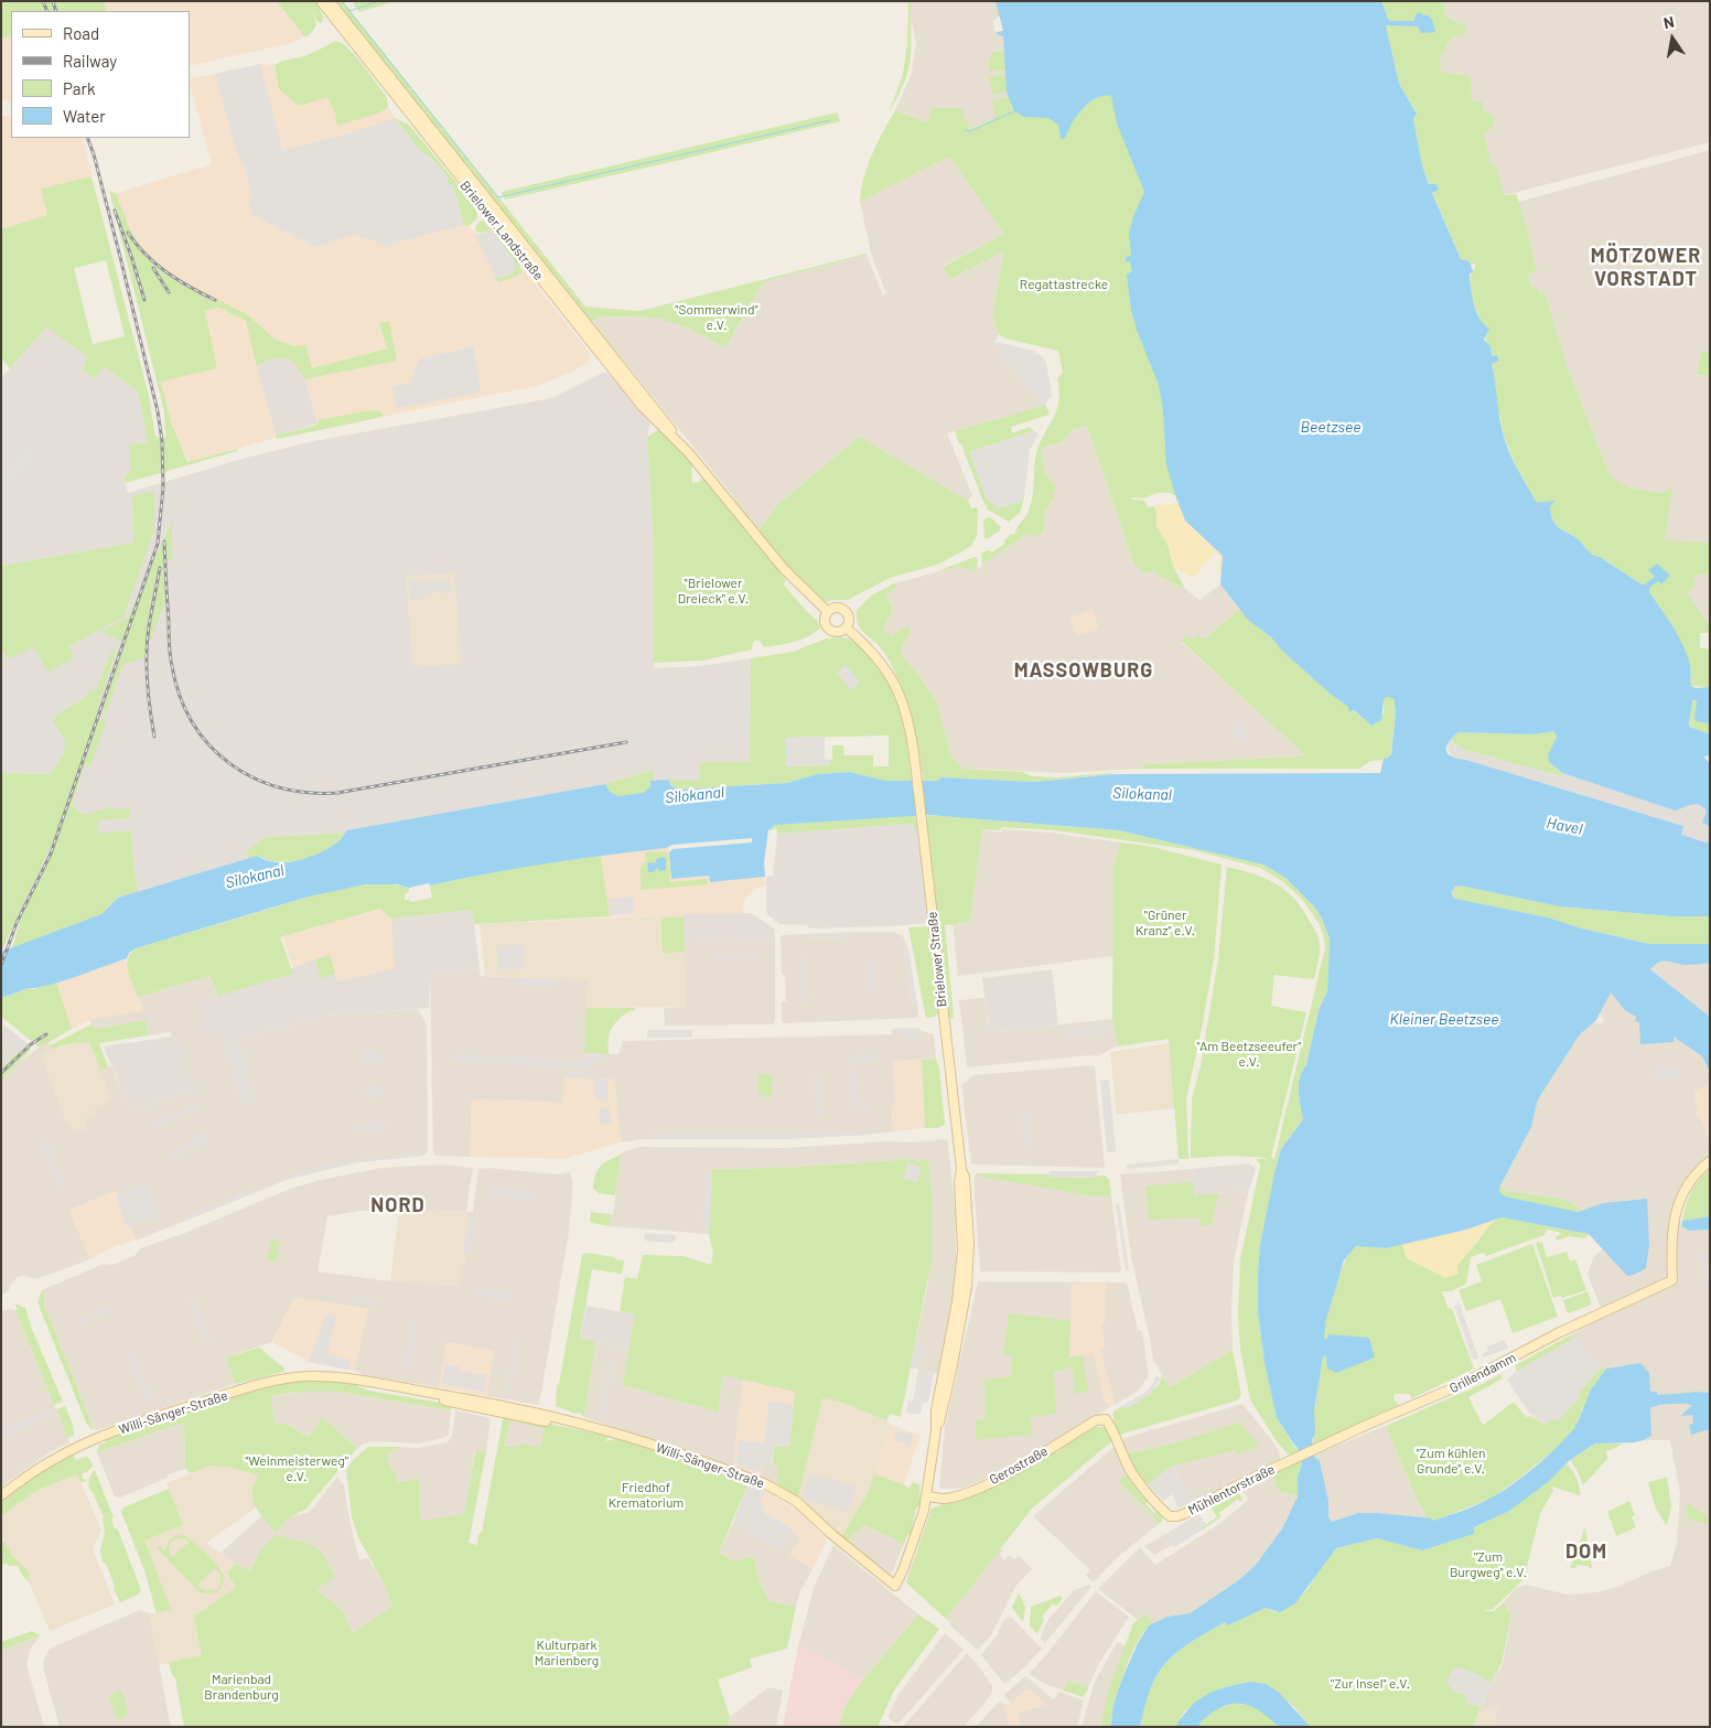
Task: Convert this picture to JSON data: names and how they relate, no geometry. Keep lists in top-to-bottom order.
{
  "streets": {
    "main road": [
      "Brielower Landstraße",
      "Brielower Straße",
      "Grillendamm",
      "Willi-Sänger-Straße",
      "Gerostraße",
      "Mühlentorstraße"
    ]
  },
  "crossings": [
    ["Brielower Landstraße", "Brielower Straße"],
    ["Brielower Straße", "Willi-Sänger-Straße"],
    ["Brielower Straße", "Gerostraße"],
    ["Grillendamm", "Mühlentorstraße"],
    ["Gerostraße", "Mühlentorstraße"]
  ],
  "districts": [
    "MÖTZOWER VORSTADT",
    "MASSOWBURG",
    "NORD",
    "DOM"
  ],
  "water": [
    "Beetzsee",
    "Silokanal",
    "Havel",
    "Kleiner Beetzsee"
  ],
  "parks": [
    "Regattastrecke",
    "\"Sommerwind\" e.V.",
    "\"Brielower Dreieck\" e.V.",
    "\"Grüner Kranz\" e.V.",
    "\"Am Beetzseeufer\" e.V.",
    "\"Zum kühlen Grunde\" e.V.",
    "\"Weinmeisterweg\" e.V.",
    "Friedhof Krematorium",
    "\"Zum Burgweg\" e.V.",
    "Kulturpark Marienberg",
    "Marienbad Brandenburg",
    "\"Zur Insel\" e.V."
  ],
  "legend": [
    "Road",
    "Railway",
    "Park",
    "Water"
  ],
  "north": "top"
}
